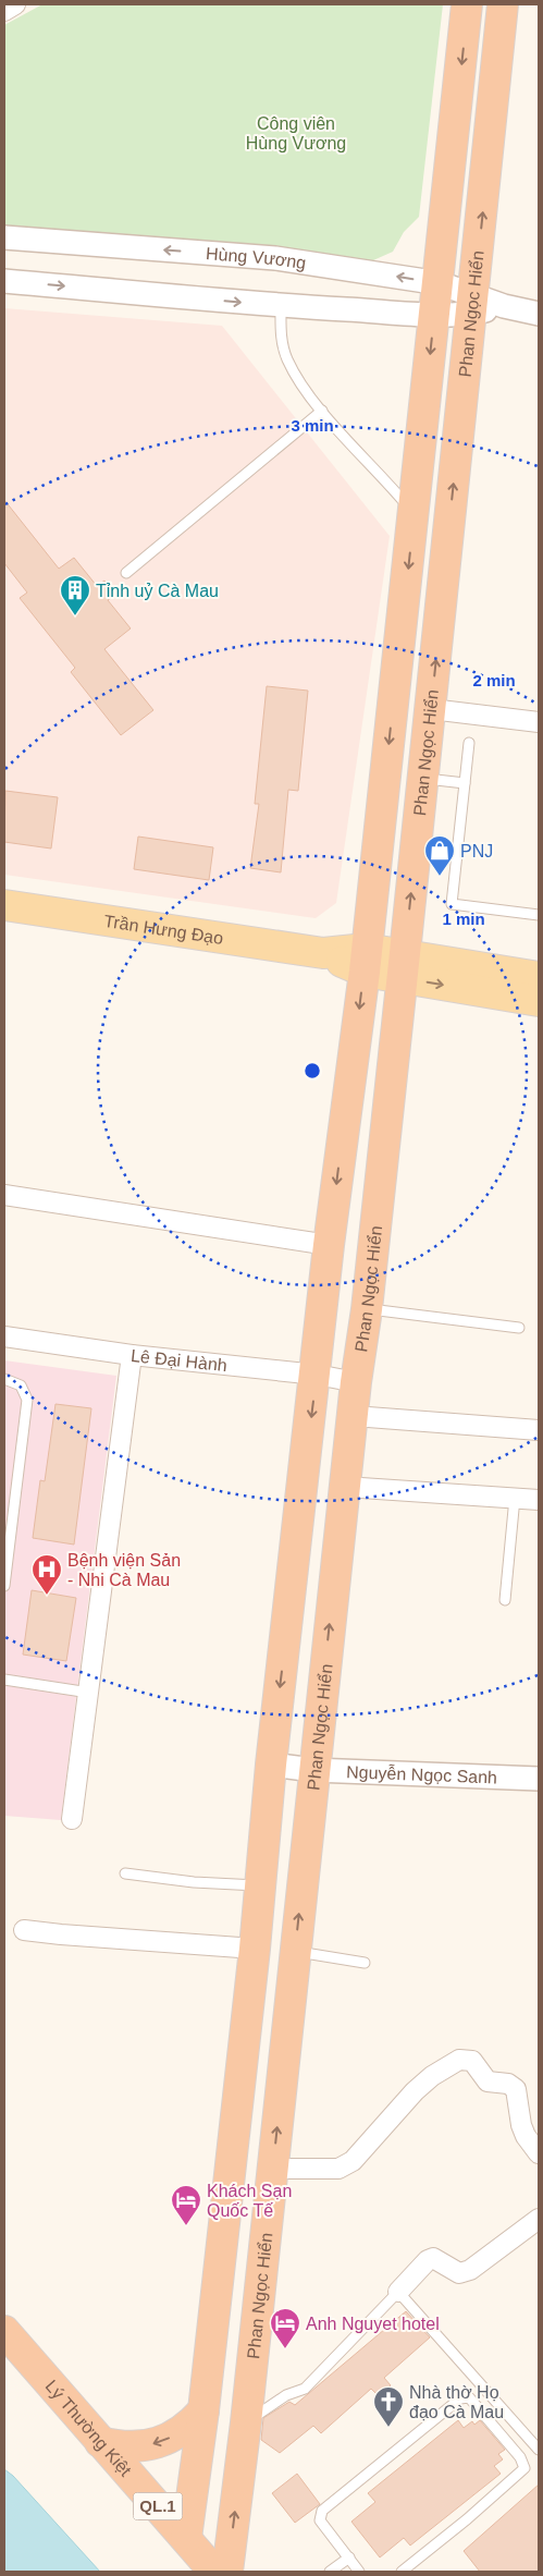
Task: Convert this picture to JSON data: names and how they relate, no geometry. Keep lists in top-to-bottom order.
{
  "streets": {
    "highway": ["Phan Ngọc Hiển", "Lý Thường Kiệt", "QL.1"],
    "main road": ["Trần Hưng Đạo"],
    "street": ["Hùng Vương", "Lê Đại Hành", "Nguyễn Ngọc Sanh"]
  },
  "crossings": [
    ["Hùng Vương", "Phan Ngọc Hiển"],
    ["Phan Ngọc Hiển", "Trần Hưng Đạo"],
    ["Phan Ngọc Hiển", "Lê Đại Hành"],
    ["Phan Ngọc Hiển", "Nguyễn Ngọc Sanh"],
    ["Phan Ngọc Hiển", "Lý Thường Kiệt"]
  ],
  "parks": ["Công viên Hùng Vương"],
  "places": {
    "building": ["Tỉnh uỷ Cà Mau"],
    "shop": ["PNJ"],
    "hospital": ["Bệnh viện Sản - Nhi Cà Mau"],
    "hotel": ["Khách Sạn Quốc Tế", "Anh Nguyet hotel"],
    "church": ["Nhà thờ Họ đạo Cà Mau"]
  },
  "rings": ["3 min", "2 min", "1 min"]
}
